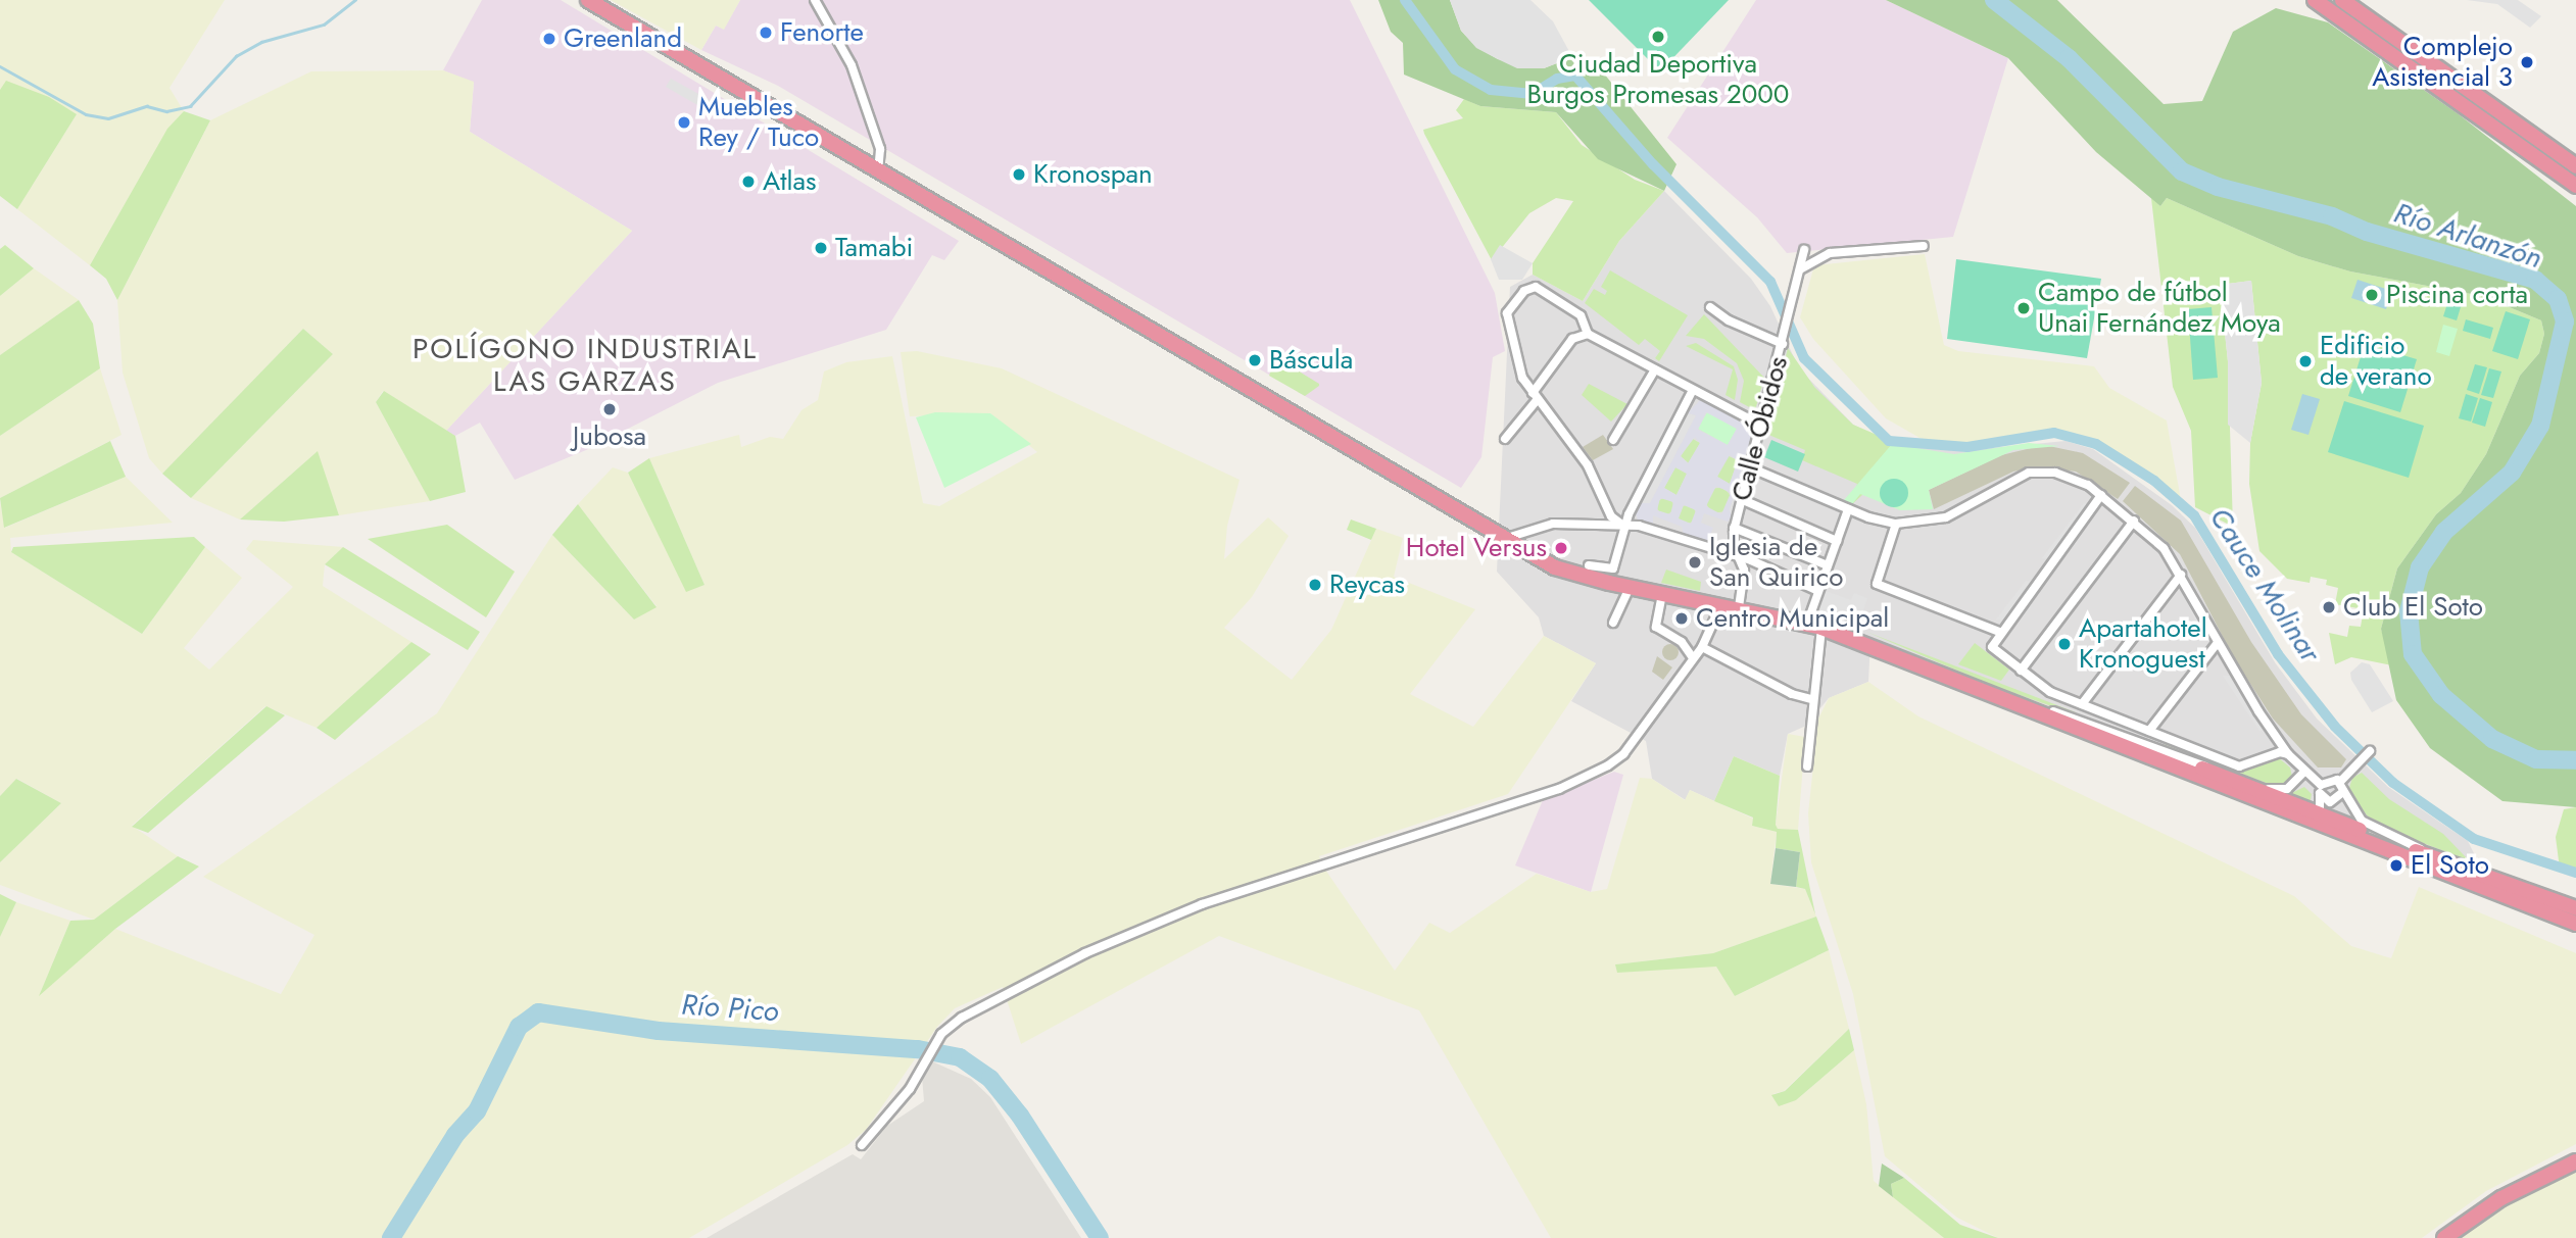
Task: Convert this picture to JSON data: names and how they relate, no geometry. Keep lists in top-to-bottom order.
{
  "streets": {
    "street": ["Calle Óbidos"]
  },
  "districts": ["POLÍGONO INDUSTRIAL LAS GARZAS"],
  "water": ["Río Arlanzón", "Cauce Molinar", "Río Pico"],
  "places": [
    "Fenorte",
    "Ciudad Deportiva Burgos Promesas 2000",
    "Greenland",
    "Complejo Asistencial 3",
    "Muebles Rey / Tuco",
    "Kronospan",
    "Atlas",
    "Tamabi",
    "Piscina corta",
    "Campo de fútbol Unai Fernández Moya",
    "Báscula",
    "Edificio de verano",
    "Jubosa",
    "Hotel Versus",
    "Iglesia de San Quirico",
    "Reycas",
    "Club El Soto",
    "Centro Municipal",
    "Apartahotel Kronoguest",
    "El Soto"
  ]
}
